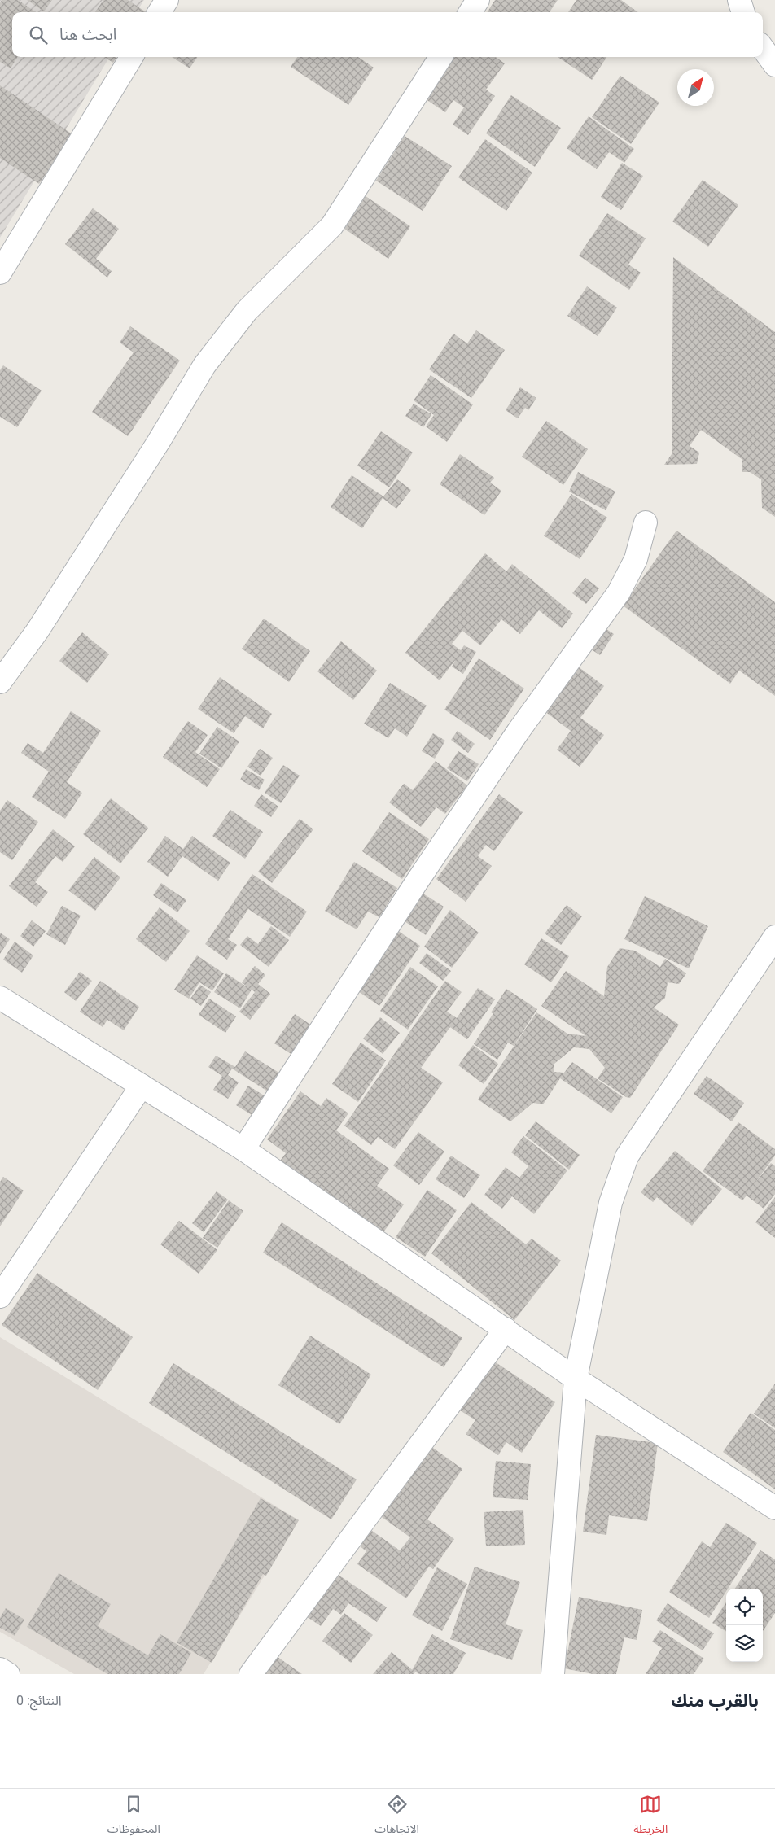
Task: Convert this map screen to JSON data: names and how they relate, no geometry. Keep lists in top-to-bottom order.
{
  "north": "top right",
  "page": {
    "search": "ابحث هنا",
    "heading": ["بالقرب منك", "النتائج: 0"],
    "nav": ["الخريطة", "الاتجاهات", "المحفوظات"]
  }
}
